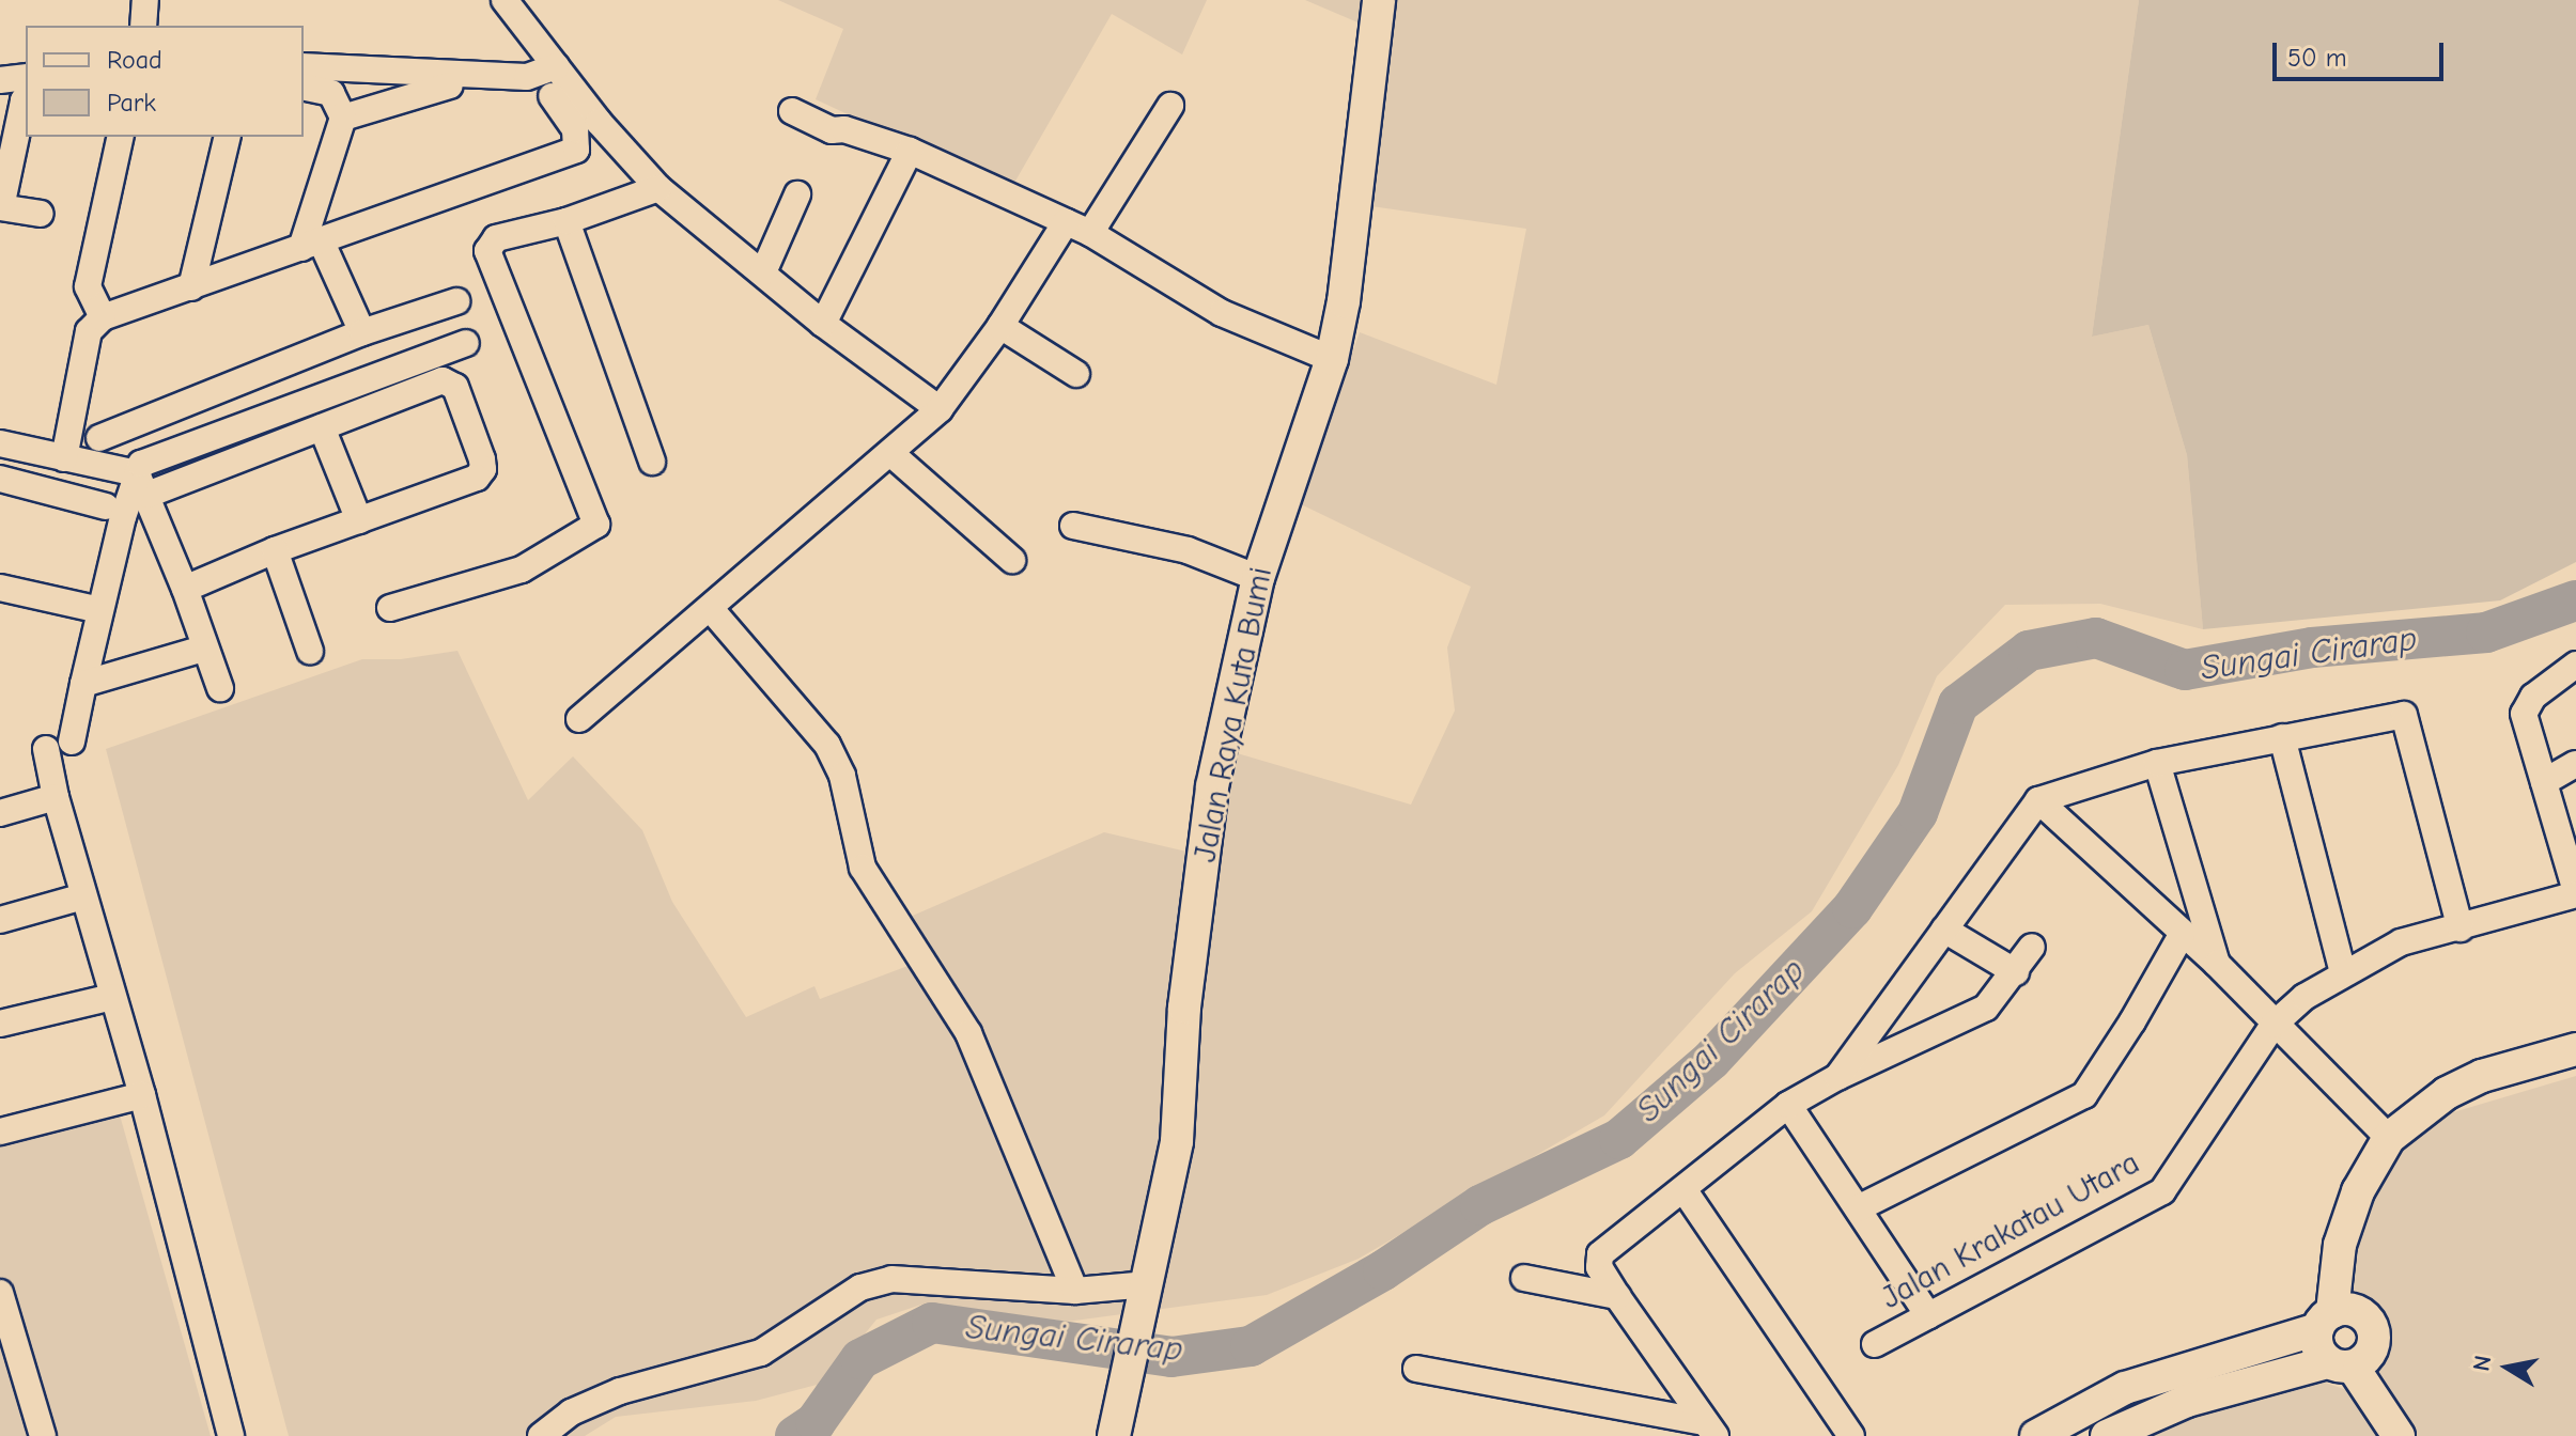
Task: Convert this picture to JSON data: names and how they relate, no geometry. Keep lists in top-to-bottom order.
{
  "streets": {
    "street": ["Jalan Raya Kuta Bumi", "Jalan Krakatau Utara"]
  },
  "water": ["Sungai Cirarap"],
  "legend": ["Road", "Park"],
  "scale_bar": "50 m",
  "north": "left"
}
